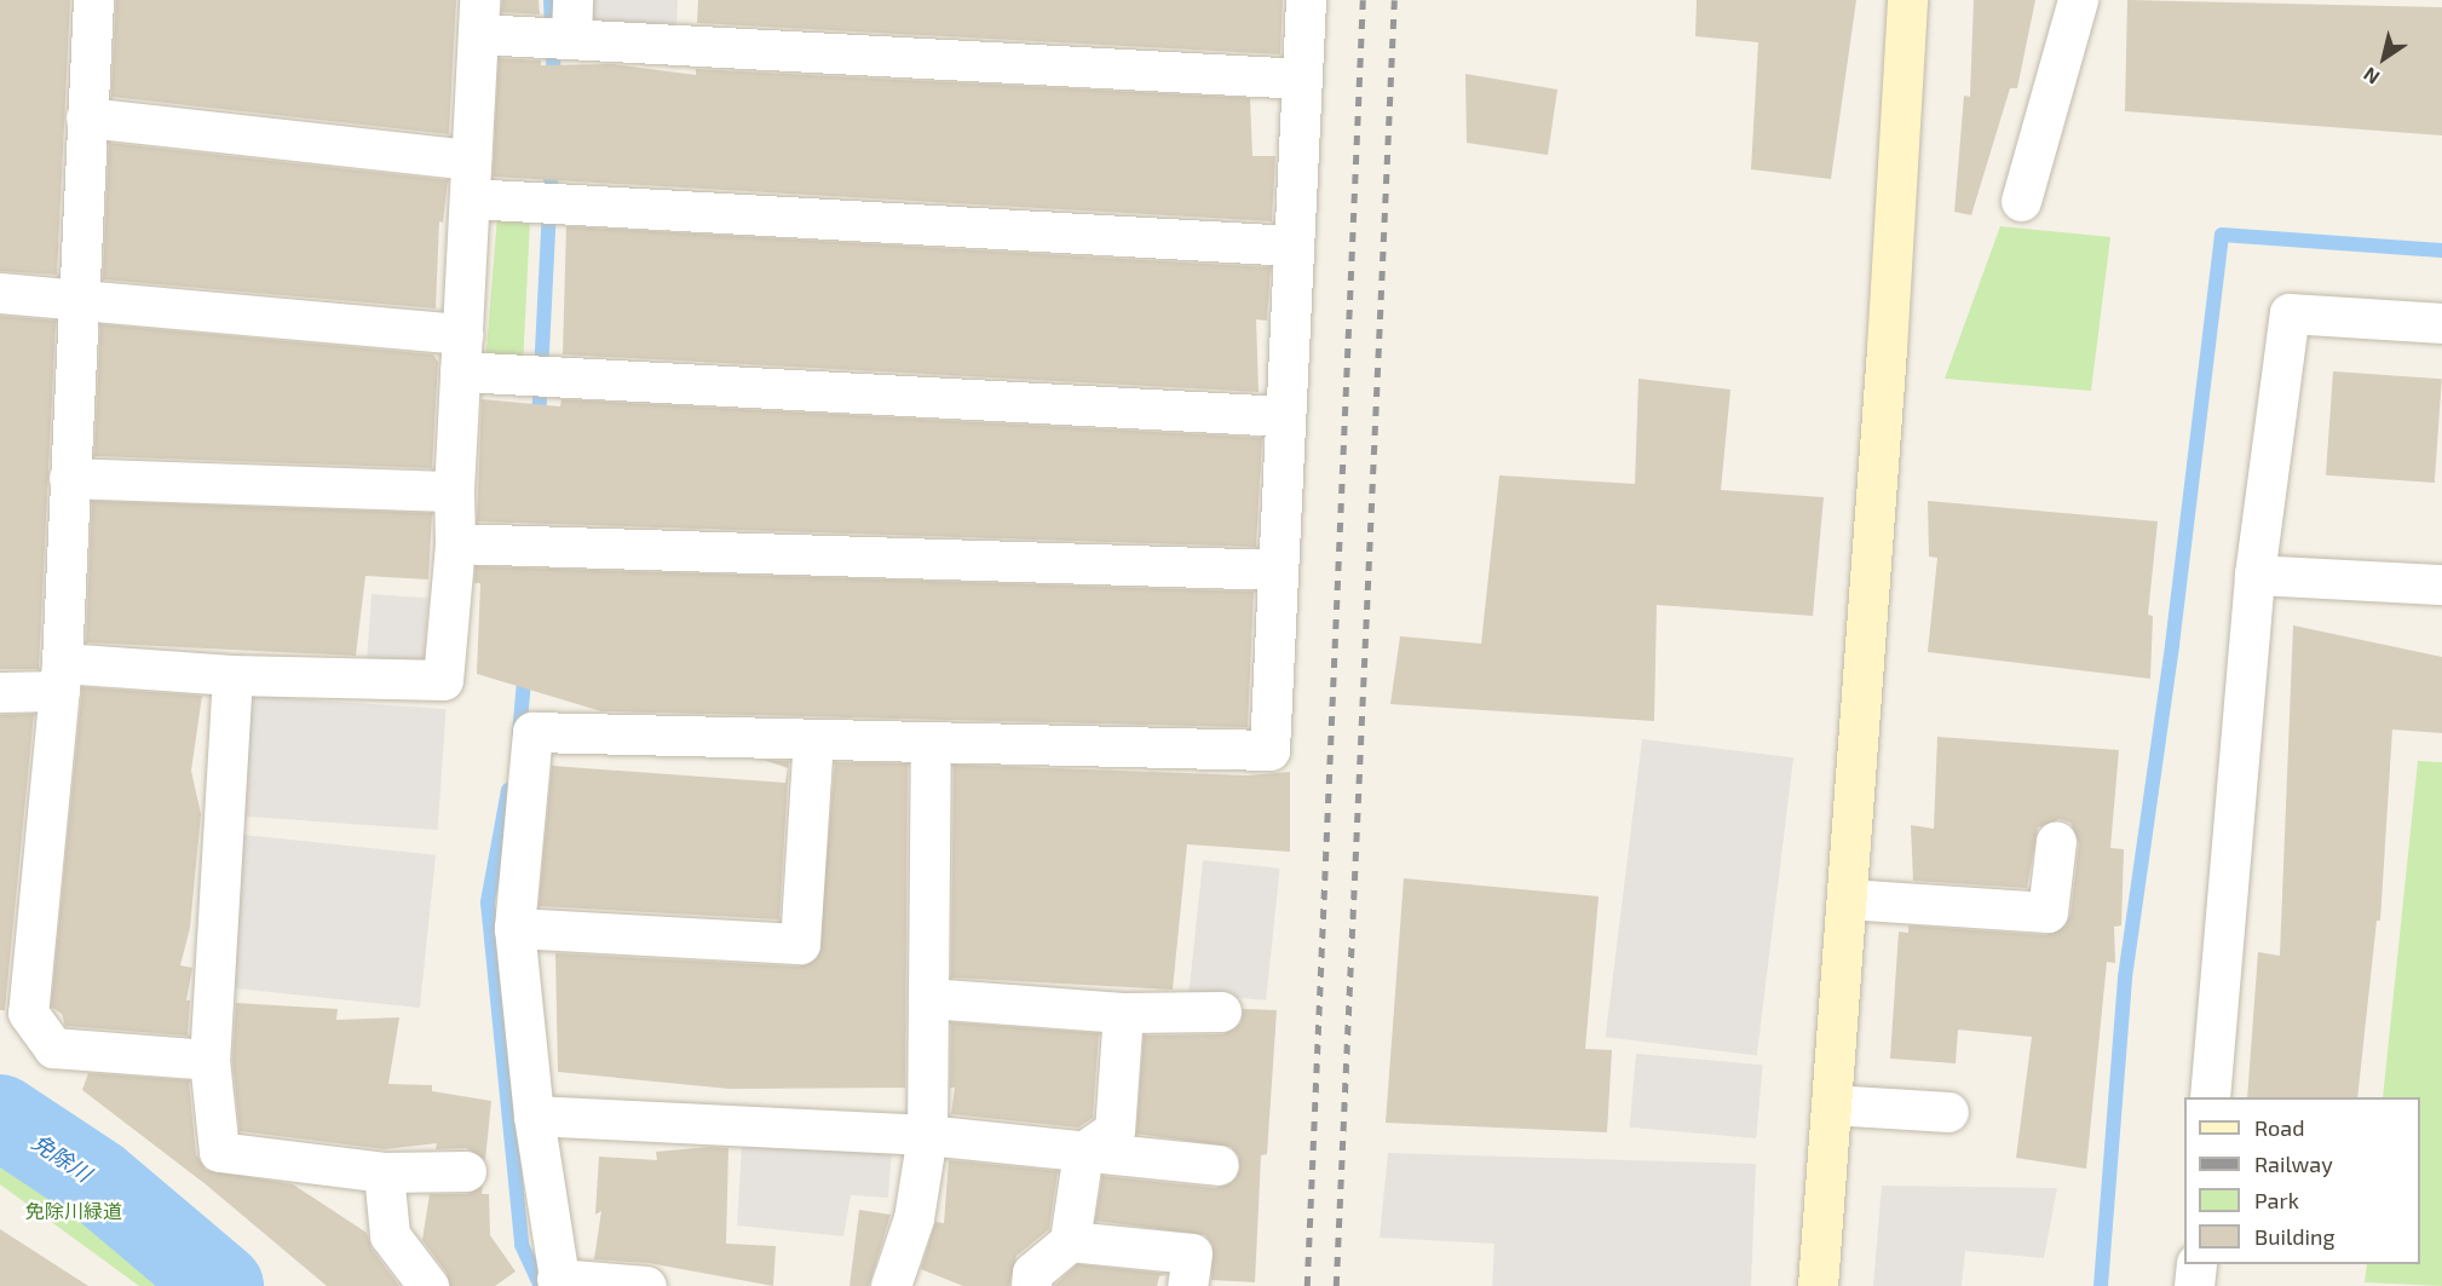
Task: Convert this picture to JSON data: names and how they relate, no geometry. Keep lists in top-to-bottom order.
{
  "water": ["免除川"],
  "parks": ["免除川緑道"],
  "legend": [
    "Road",
    "Railway",
    "Park",
    "Building"
  ],
  "north": "bottom left"
}
